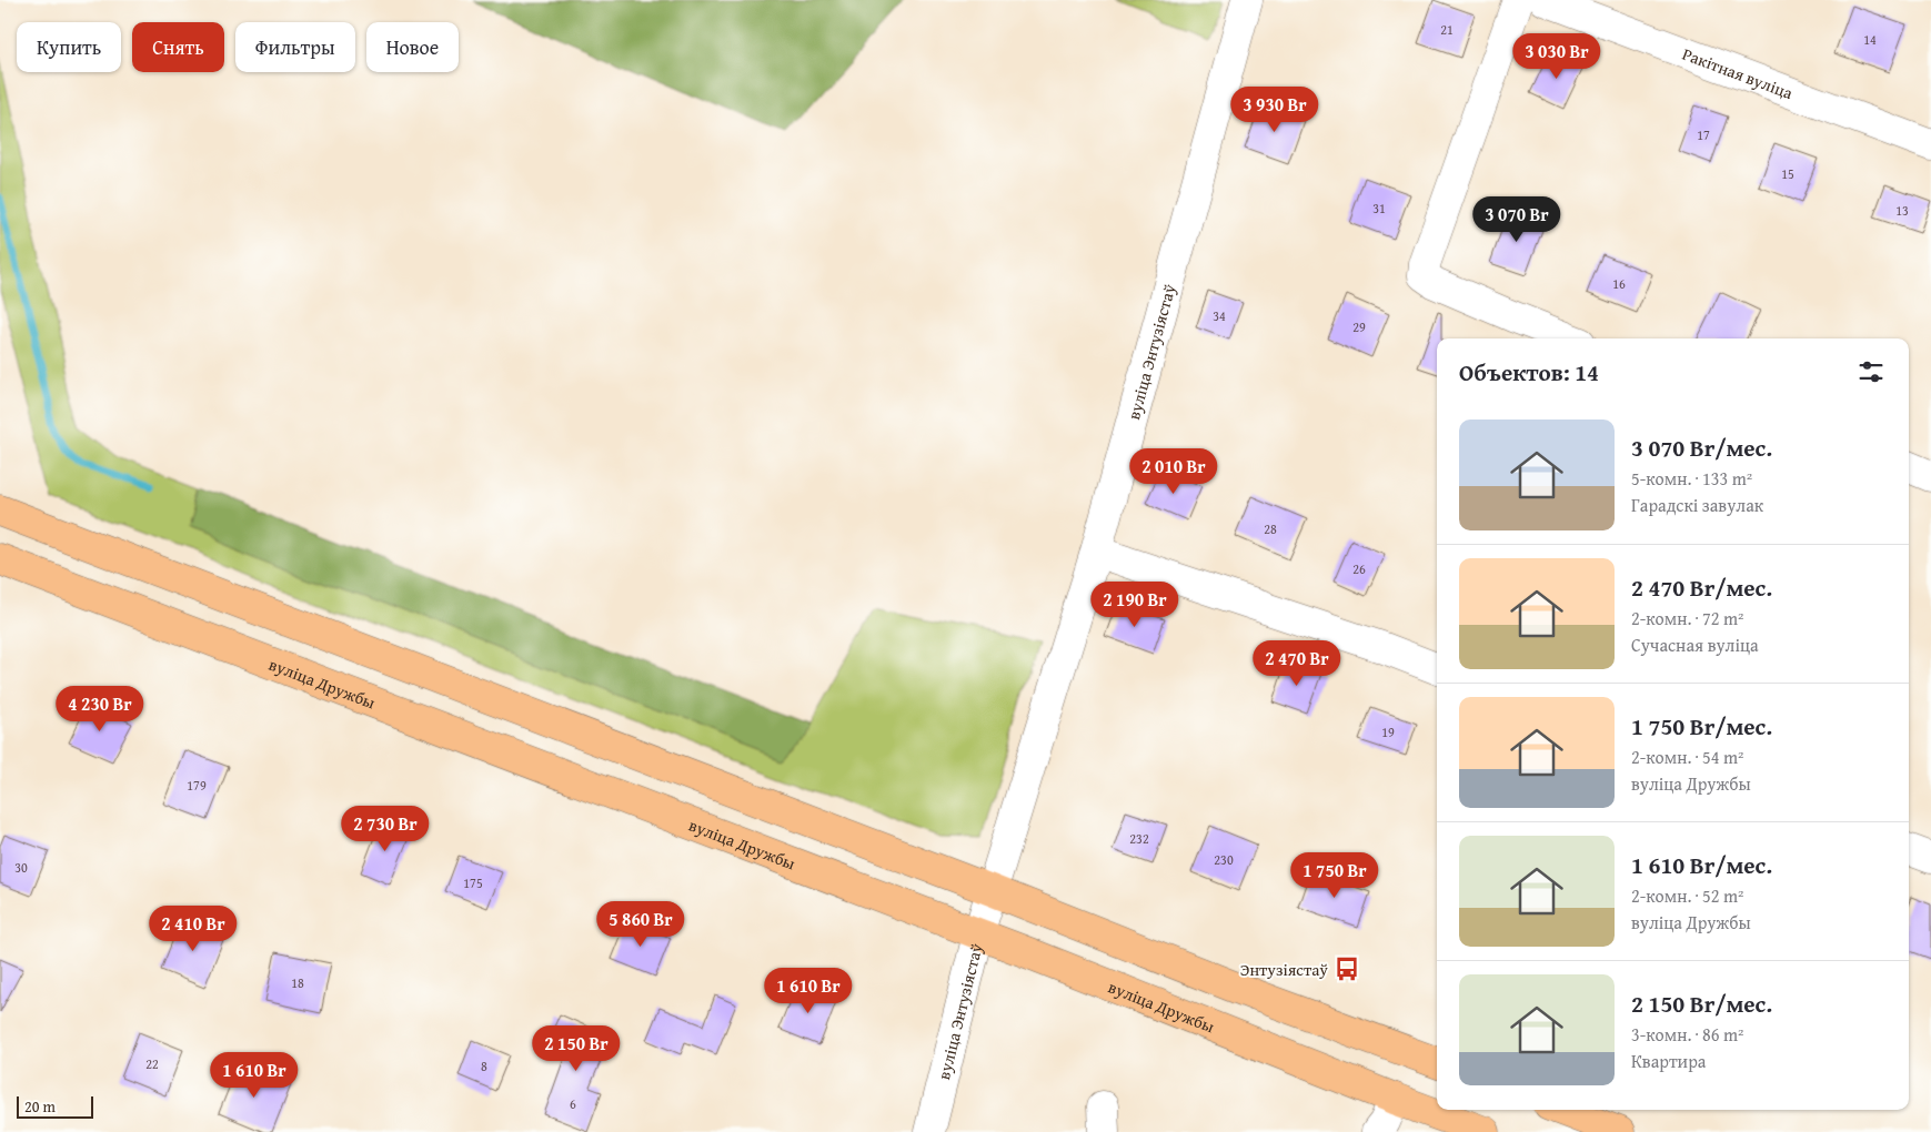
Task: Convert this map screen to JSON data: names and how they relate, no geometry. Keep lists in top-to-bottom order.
{
  "streets": {
    "main road": ["вуліца Дружбы"],
    "street": ["Ракітная вуліца", "вуліца Энтузіястаў"]
  },
  "crossings": [
    ["вуліца Энтузіястаў", "вуліца Дружбы"]
  ],
  "places": {
    "bus stop": ["Энтузіястаў"]
  },
  "house_numbers": [
    "21",
    "14",
    "17",
    "15",
    "31",
    "13",
    "16",
    "34",
    "29",
    "28",
    "26",
    "19",
    "179",
    "232",
    "230",
    "30",
    "175",
    "18",
    "22",
    "8",
    "6"
  ],
  "scale_bar": "20 m",
  "page": {
    "chip": [
      "Купить",
      "Снять",
      "Фильтры",
      "Новое"
    ],
    "price": [
      "3 030 Br",
      "3 930 Br",
      "3 070 Br",
      "2 010 Br",
      "2 190 Br",
      "2 470 Br",
      "4 230 Br",
      "2 730 Br",
      "1 750 Br",
      "5 860 Br",
      "2 410 Br",
      "1 610 Br",
      "2 150 Br",
      "1 610 Br"
    ],
    "heading": "Объектов: 14",
    "list": [
      {
        "name": "3 070 Br/мес.",
        "note": "5-комн. · 133 m² · Гарадскі завулак"
      },
      {
        "name": "2 470 Br/мес.",
        "note": "2-комн. · 72 m² · Сучасная вуліца"
      },
      {
        "name": "1 750 Br/мес.",
        "note": "2-комн. · 54 m² · вуліца Дружбы"
      },
      {
        "name": "1 610 Br/мес.",
        "note": "2-комн. · 52 m² · вуліца Дружбы"
      },
      {
        "name": "2 150 Br/мес.",
        "note": "3-комн. · 86 m² · Квартира"
      }
    ],
    "scale": "20 m"
  }
}
